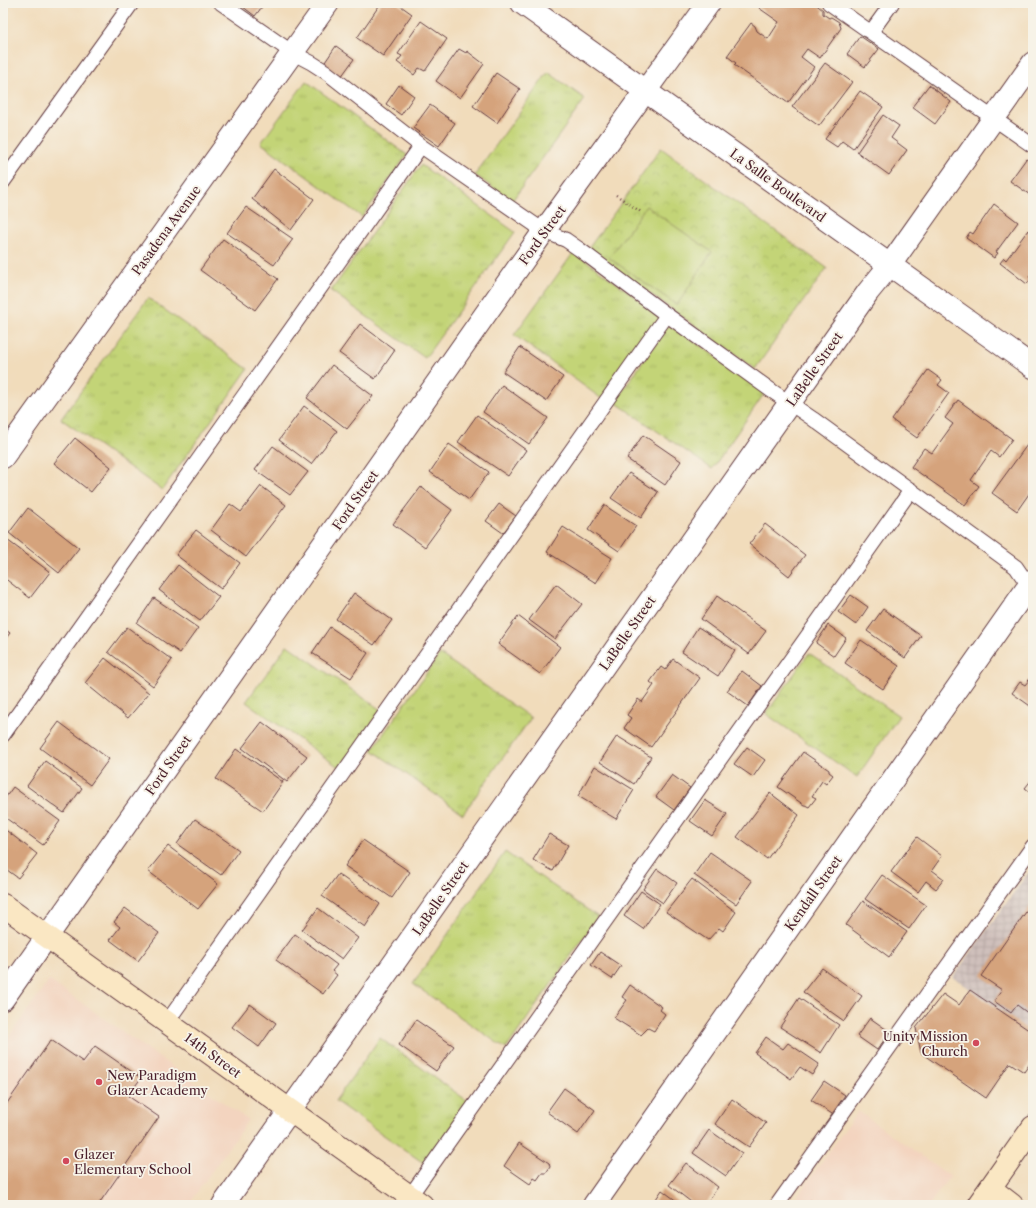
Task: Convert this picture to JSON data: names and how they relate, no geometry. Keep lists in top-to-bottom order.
{
  "streets": {
    "street": [
      "La Salle Boulevard",
      "Pasadena Avenue",
      "Ford Street",
      "LaBelle Street",
      "Kendall Street",
      "14th Street"
    ]
  },
  "crossings": [
    ["La Salle Boulevard", "Ford Street"],
    ["La Salle Boulevard", "LaBelle Street"],
    ["Ford Street", "14th Street"],
    ["LaBelle Street", "14th Street"]
  ],
  "places": ["Unity Mission Church", "New Paradigm Glazer Academy", "Glazer Elementary School"]
}
